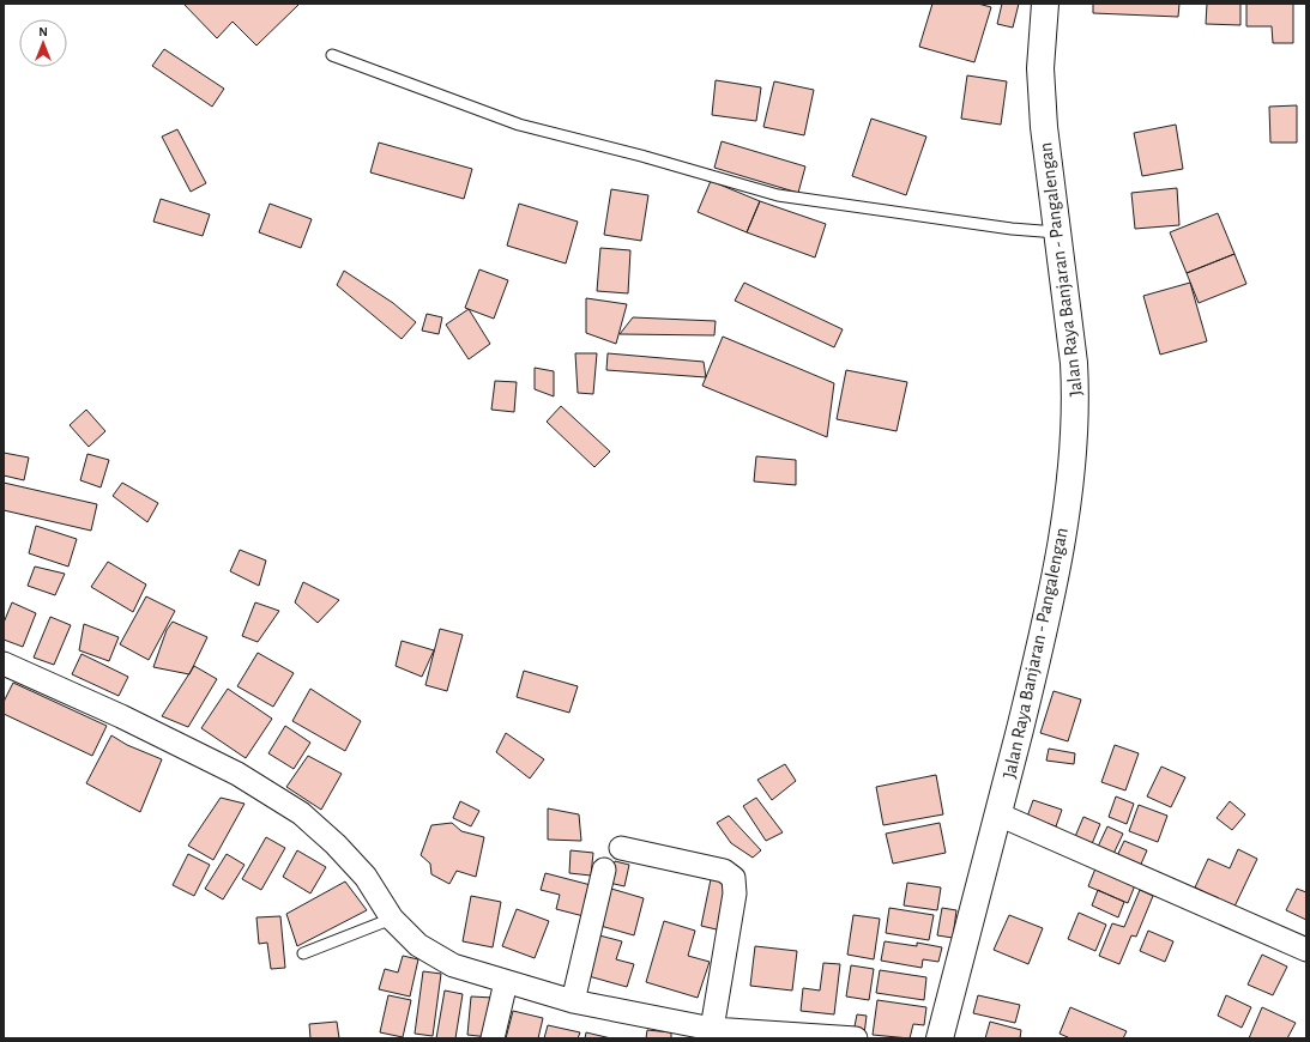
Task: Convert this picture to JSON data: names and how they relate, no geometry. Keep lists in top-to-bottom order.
{
  "streets": {
    "main road": ["Jalan Raya Banjaran - Pangalengan"]
  },
  "north": "top"
}
